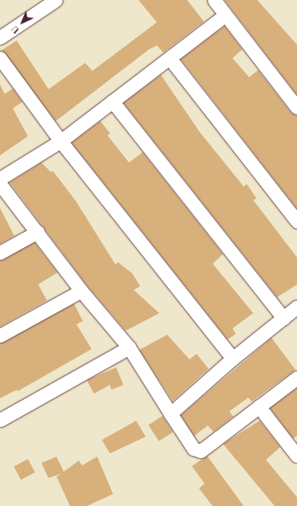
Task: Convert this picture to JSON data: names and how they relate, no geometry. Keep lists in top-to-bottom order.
{
  "north": "bottom left"
}
